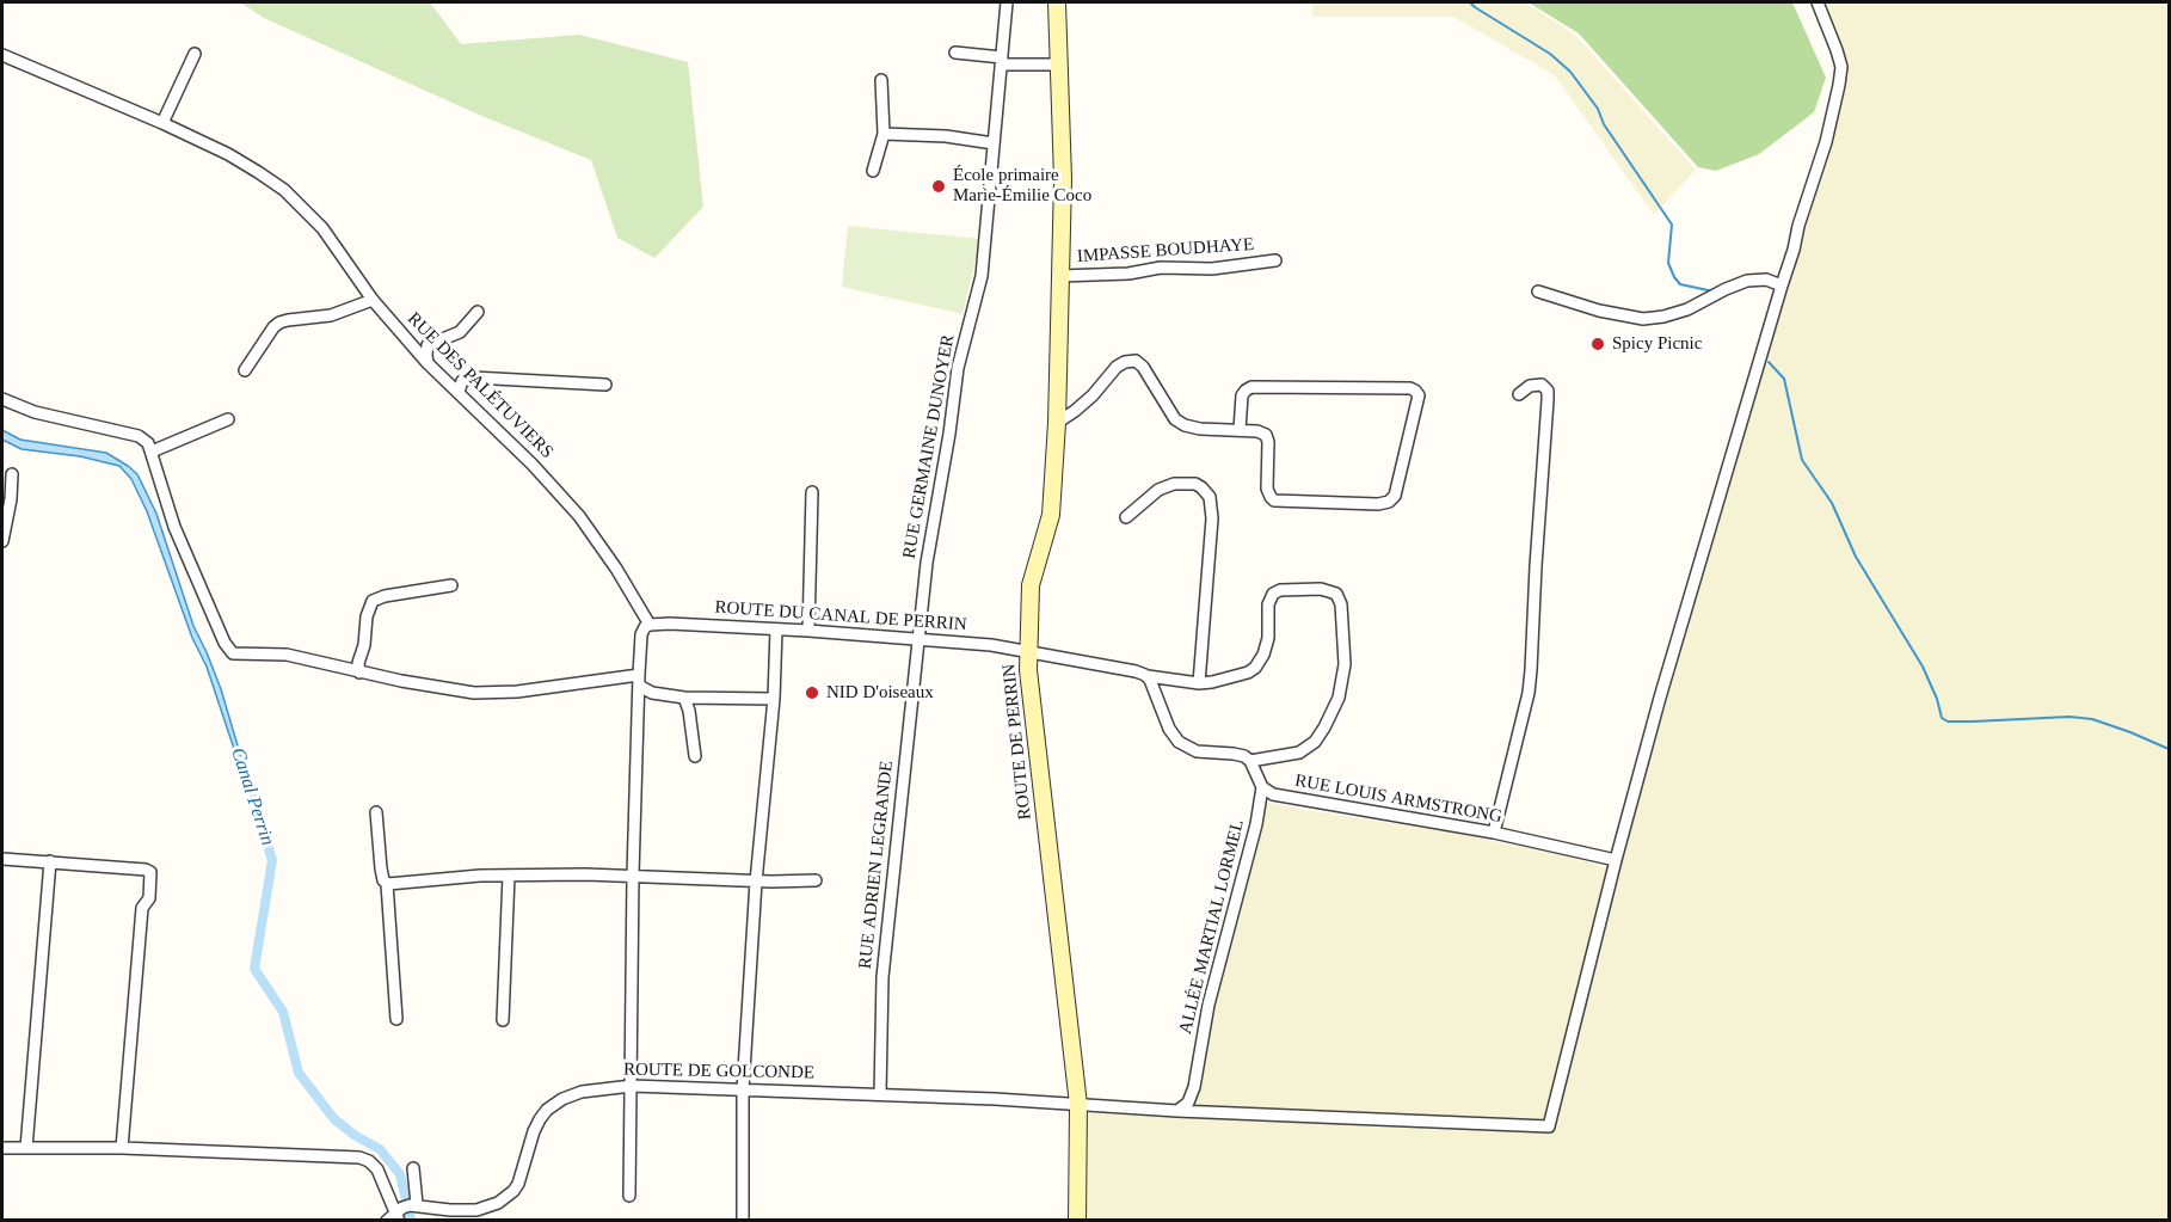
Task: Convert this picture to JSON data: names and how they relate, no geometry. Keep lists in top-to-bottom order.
{
  "streets": {
    "main road": ["ROUTE DE PERRIN"],
    "street": [
      "IMPASSE BOUDHAYE",
      "RUE DES PALÉTUVIERS",
      "RUE GERMAINE DUNOYER",
      "ROUTE DU CANAL DE PERRIN",
      "RUE LOUIS ARMSTRONG",
      "RUE ADRIEN LEGRANDE",
      "ALLÉE MARTIAL LORMEL",
      "ROUTE DE GOLCONDE"
    ]
  },
  "crossings": [
    ["IMPASSE BOUDHAYE", "ROUTE DE PERRIN"],
    ["RUE DES PALÉTUVIERS", "ROUTE DU CANAL DE PERRIN"],
    ["RUE GERMAINE DUNOYER", "ROUTE DU CANAL DE PERRIN"],
    ["RUE GERMAINE DUNOYER", "RUE ADRIEN LEGRANDE"],
    ["ROUTE DU CANAL DE PERRIN", "ROUTE DE PERRIN"],
    ["ROUTE DU CANAL DE PERRIN", "RUE ADRIEN LEGRANDE"],
    ["ROUTE DE PERRIN", "ROUTE DE GOLCONDE"],
    ["RUE LOUIS ARMSTRONG", "ALLÉE MARTIAL LORMEL"],
    ["RUE LOUIS ARMSTRONG", "ROUTE DE GOLCONDE"],
    ["RUE ADRIEN LEGRANDE", "ROUTE DE GOLCONDE"],
    ["ALLÉE MARTIAL LORMEL", "ROUTE DE GOLCONDE"]
  ],
  "water": ["Canal Perrin"],
  "places": ["École primaire Marie-Émilie Coco", "Spicy Picnic", "NID D'oiseaux"]
}
